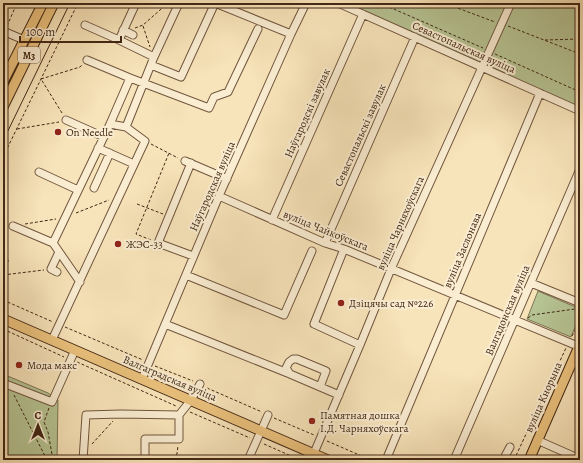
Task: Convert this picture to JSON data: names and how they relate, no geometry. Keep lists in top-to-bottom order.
{
  "streets": {
    "main road": ["М3", "Валгаградская вуліца", "вуліца Кнорына"],
    "street": [
      "Севастопальская вуліца",
      "Наўгародскі завулак",
      "Севастопальскі завулак",
      "Наўгародская вуліца",
      "вуліца Чарняхоўскага",
      "вуліца Чайкоўскага",
      "вуліца Заслонава",
      "Валгадонская вуліца"
    ]
  },
  "crossings": [
    ["Севастопальская вуліца", "Наўгародскі завулак"],
    ["Севастопальская вуліца", "Севастопальскі завулак"],
    ["Севастопальская вуліца", "вуліца Чарняхоўскага"],
    ["Севастопальская вуліца", "вуліца Заслонава"],
    ["Наўгародскі завулак", "вуліца Чайкоўскага"],
    ["Севастопальскі завулак", "вуліца Чайкоўскага"],
    ["Наўгародская вуліца", "вуліца Чайкоўскага"],
    ["Наўгародская вуліца", "Валгаградская вуліца"],
    ["вуліца Чарняхоўскага", "вуліца Чайкоўскага"],
    ["вуліца Чарняхоўскага", "Валгаградская вуліца"],
    ["вуліца Чайкоўскага", "вуліца Заслонава"],
    ["вуліца Чайкоўскага", "Валгадонская вуліца"],
    ["вуліца Чайкоўскага", "вуліца Кнорына"]
  ],
  "places": [
    "On Needle",
    "ЖЭС-33",
    "Дзіцячы сад №226",
    "Мода макс",
    "Памятная дошка І.Д. Чарняхоўскага"
  ],
  "scale_bar": "100 m",
  "north": "top"
}
